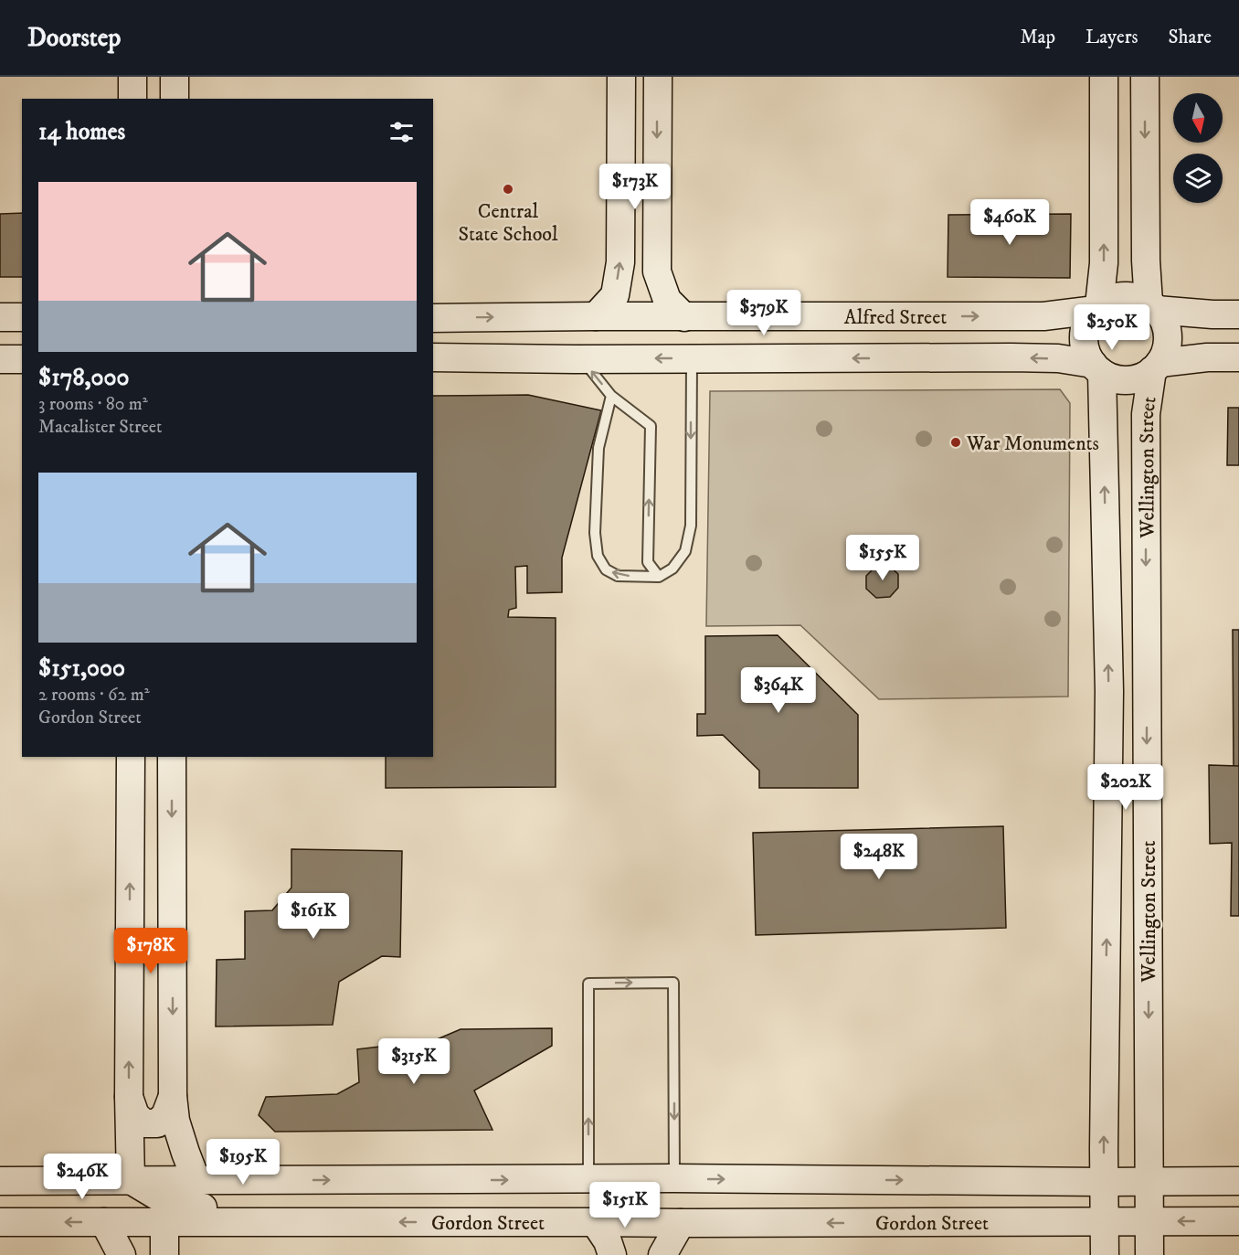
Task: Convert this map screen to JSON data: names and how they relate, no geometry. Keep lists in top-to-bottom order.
{
  "streets": {
    "street": ["Alfred Street", "Wellington Street", "Gordon Street"]
  },
  "crossings": [
    ["Alfred Street", "Wellington Street"],
    ["Wellington Street", "Gordon Street"]
  ],
  "places": ["Central State School", "War Monuments"],
  "north": "bottom",
  "page": {
    "header": "Doorstep",
    "nav": ["Map", "Layers", "Share"],
    "heading": "14 homes",
    "price": [
      "$173K",
      "$460K",
      "$379K",
      "$250K",
      "$155K",
      "$364K",
      "$202K",
      "$248K",
      "$161K",
      "$178K",
      "$315K",
      "$195K",
      "$246K",
      "$151K"
    ],
    "list": [
      {
        "name": "$178,000",
        "note": "3 rooms · 80 m² · Macalister Street"
      },
      {
        "name": "$151,000",
        "note": "2 rooms · 62 m² · Gordon Street"
      }
    ]
  }
}
